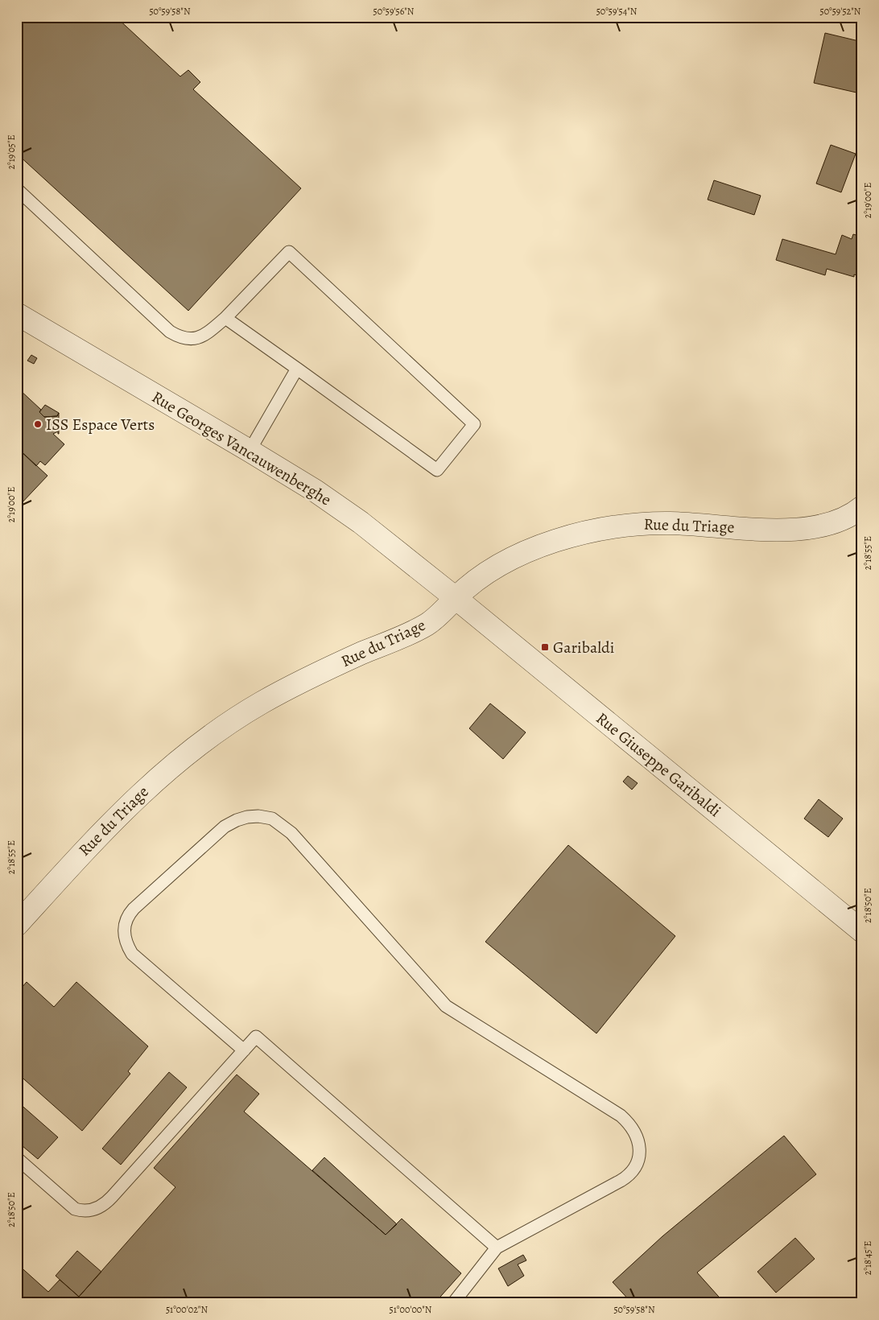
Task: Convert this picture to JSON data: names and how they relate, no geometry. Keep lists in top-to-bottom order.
{
  "streets": {
    "street": ["Rue Georges Vancauwenberghe", "Rue du Triage", "Rue Giuseppe Garibaldi"]
  },
  "crossings": [
    ["Rue Georges Vancauwenberghe", "Rue du Triage"],
    ["Rue Georges Vancauwenberghe", "Rue Giuseppe Garibaldi"],
    ["Rue du Triage", "Rue Giuseppe Garibaldi"]
  ],
  "places": {
    "other": ["ISS Espace Verts"],
    "transit": ["Garibaldi"]
  },
  "coordinates": [
    "50°59'58\"N",
    "50°59'56\"N",
    "50°59'54\"N",
    "50°59'52\"N",
    "2°19'05\"E",
    "2°19'00\"E",
    "2°18'55\"E",
    "2°18'50\"E",
    "2°18'45\"E",
    "51°00'02\"N",
    "51°00'00\"N"
  ]
}
